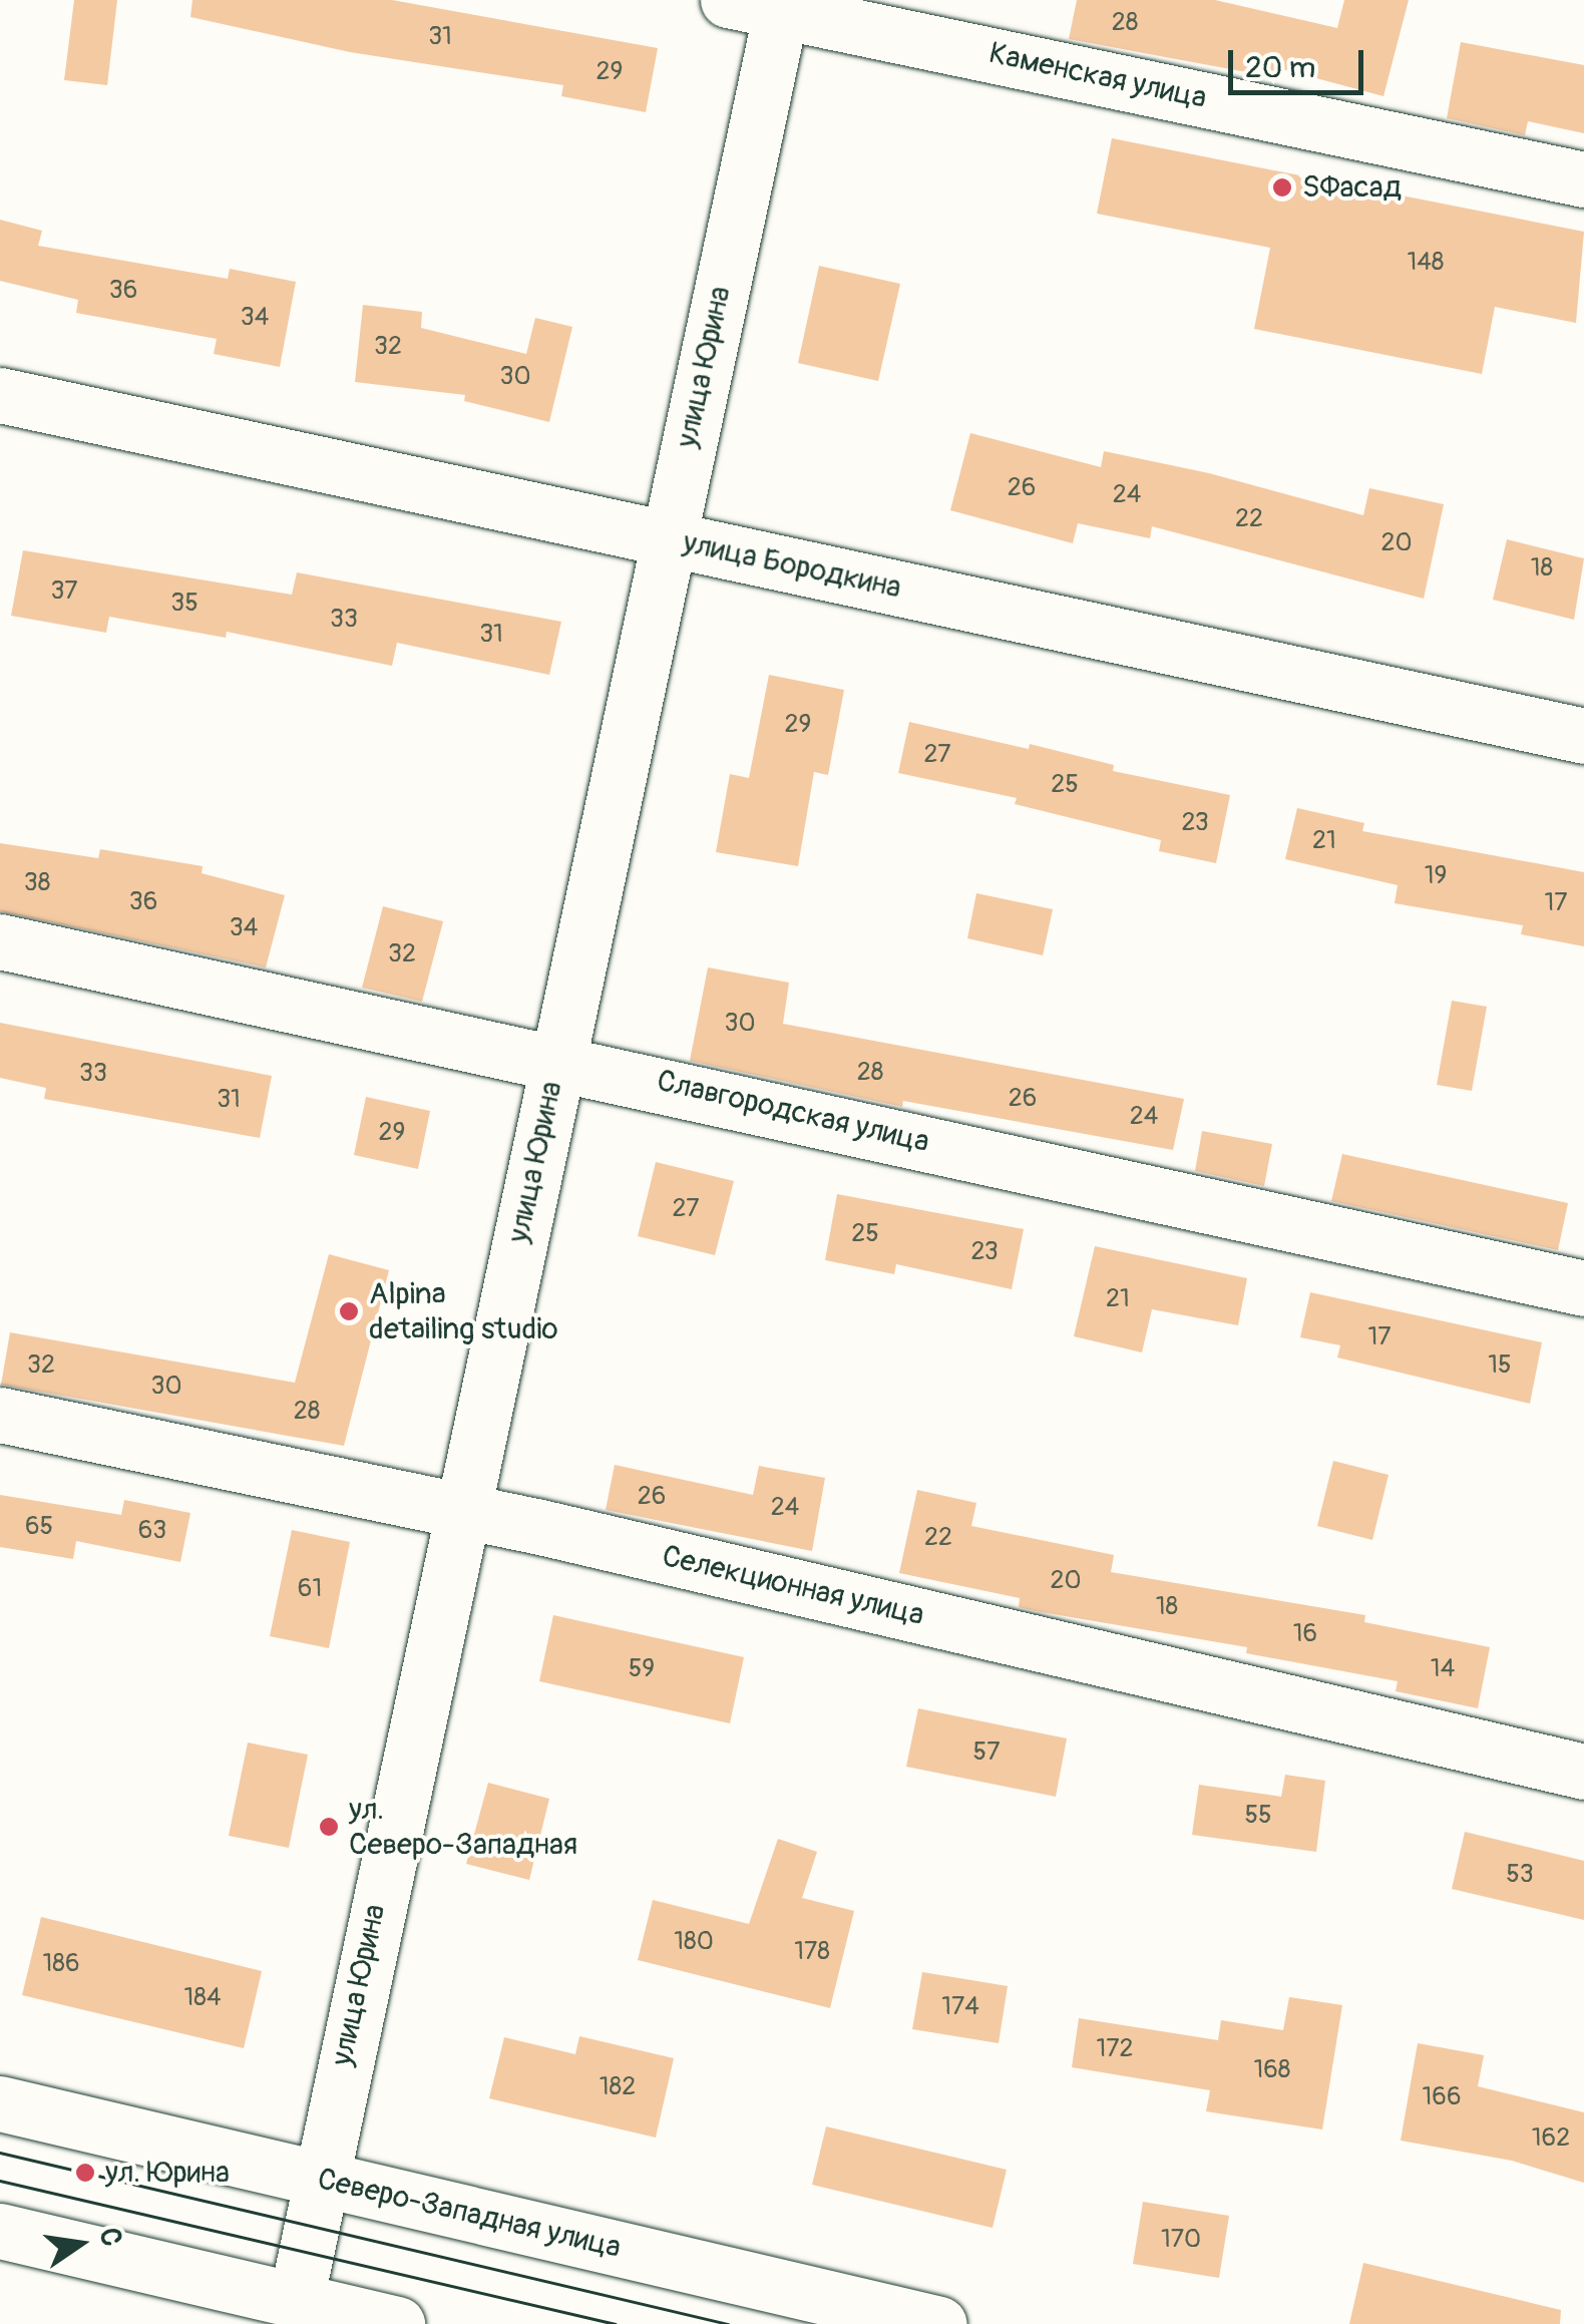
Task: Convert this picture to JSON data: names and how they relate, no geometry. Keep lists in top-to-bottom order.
{
  "streets": {
    "street": [
      "Каменская улица",
      "улица Юрина",
      "улица Бородкина",
      "Славгородская улица",
      "Селекционная улица",
      "Северо-Западная улица"
    ]
  },
  "crossings": [
    ["Каменская улица", "улица Юрина"],
    ["улица Юрина", "улица Бородкина"],
    ["улица Юрина", "Славгородская улица"],
    ["улица Юрина", "Селекционная улица"],
    ["улица Юрина", "Северо-Западная улица"]
  ],
  "places": [
    "SФасад",
    "Alpina detailing studio",
    "ул. Северо-Западная",
    "ул. Юрина"
  ],
  "house_numbers": [
    "28",
    "31",
    "29",
    "148",
    "36",
    "34",
    "32",
    "30",
    "26",
    "24",
    "22",
    "20",
    "18",
    "37",
    "35",
    "33",
    "31",
    "29",
    "27",
    "25",
    "23",
    "21",
    "19",
    "38",
    "36",
    "17",
    "34",
    "32",
    "30",
    "28",
    "33",
    "26",
    "31",
    "24",
    "29",
    "27",
    "25",
    "23",
    "21",
    "17",
    "32",
    "15",
    "30",
    "28",
    "26",
    "24",
    "65",
    "63",
    "22",
    "20",
    "61",
    "18",
    "16",
    "59",
    "14",
    "57",
    "55",
    "53",
    "180",
    "178",
    "186",
    "184",
    "174",
    "172",
    "168",
    "182",
    "166",
    "162",
    "170"
  ],
  "scale_bar": "20 m",
  "north": "right"
}
